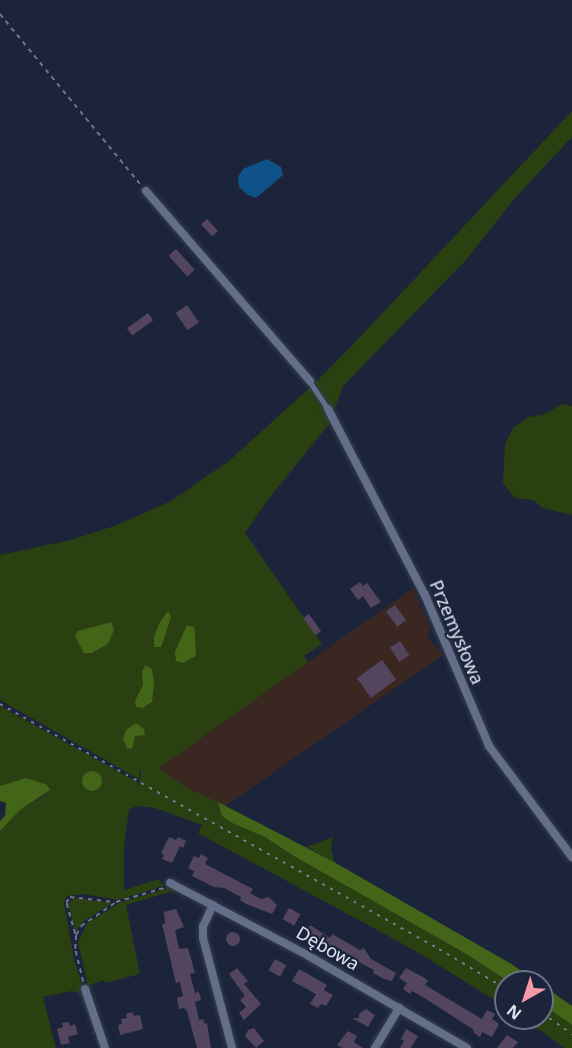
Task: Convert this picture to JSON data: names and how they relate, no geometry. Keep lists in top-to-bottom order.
{
  "streets": {
    "street": ["Przemysłowa", "Dębowa"]
  },
  "north": "bottom left"
}
